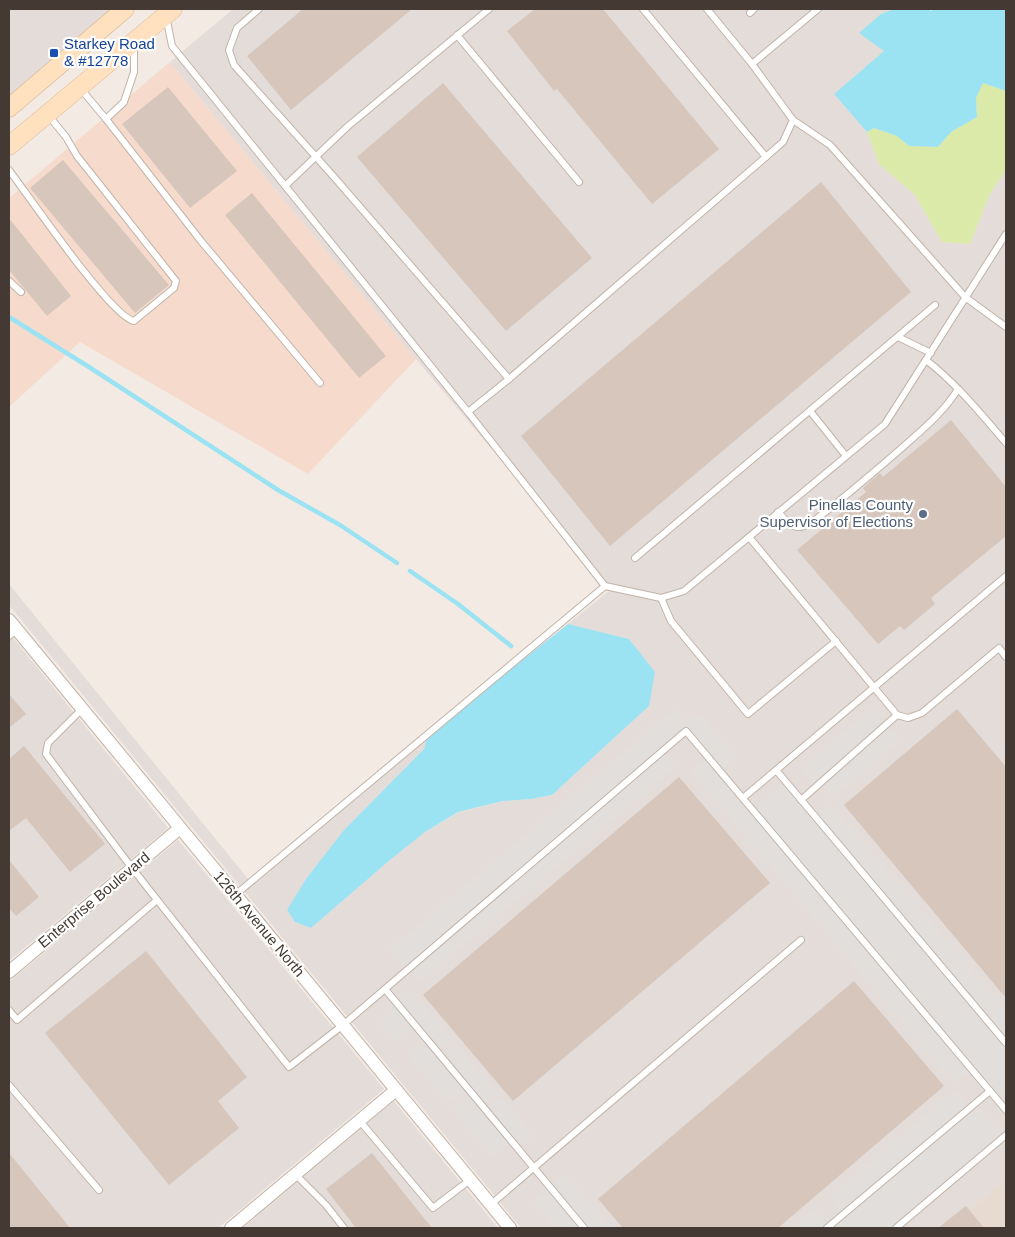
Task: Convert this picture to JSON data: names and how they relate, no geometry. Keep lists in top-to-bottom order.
{
  "streets": {
    "street": ["Enterprise Boulevard", "126th Avenue North"]
  },
  "crossings": [
    ["Enterprise Boulevard", "126th Avenue North"]
  ],
  "places": {
    "transit": ["Starkey Road & #12778"],
    "other": ["Pinellas County Supervisor of Elections"]
  }
}
